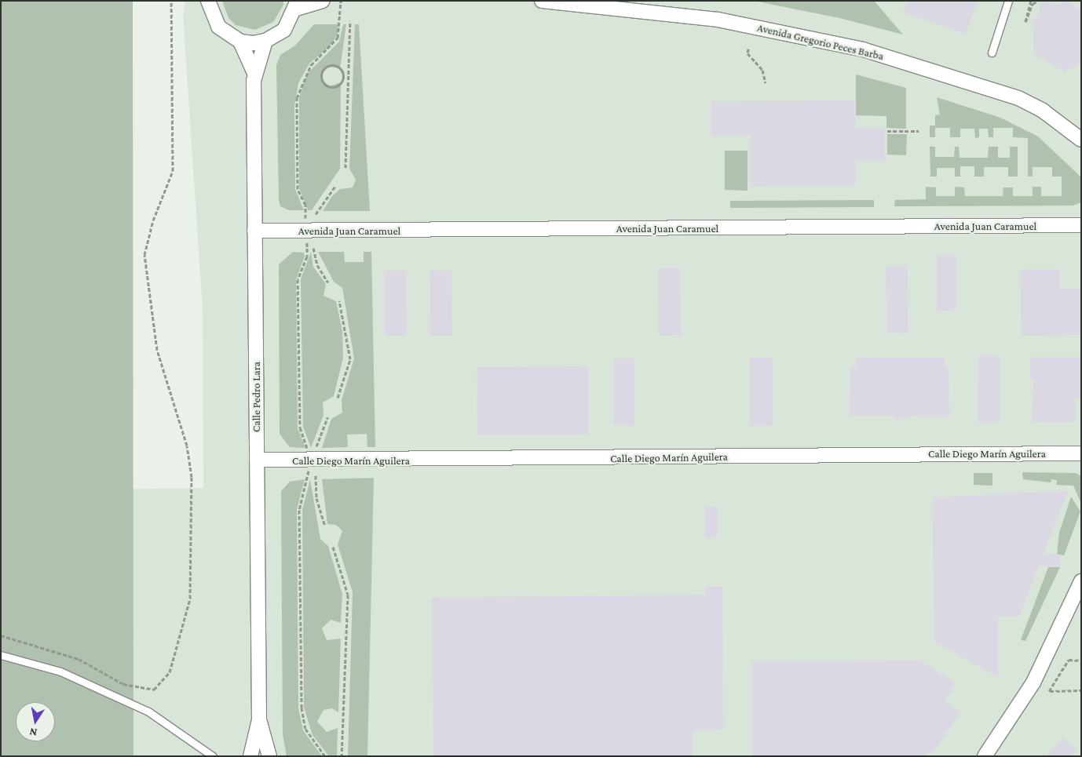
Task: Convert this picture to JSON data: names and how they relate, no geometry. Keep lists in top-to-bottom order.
{
  "streets": {
    "street": [
      "Avenida Gregorio Peces Barba",
      "Avenida Juan Caramuel",
      "Calle Pedro Lara",
      "Calle Diego Marín Aguilera"
    ]
  },
  "crossings": [
    ["Avenida Juan Caramuel", "Calle Pedro Lara"],
    ["Calle Pedro Lara", "Calle Diego Marín Aguilera"]
  ],
  "north": "bottom"
}
